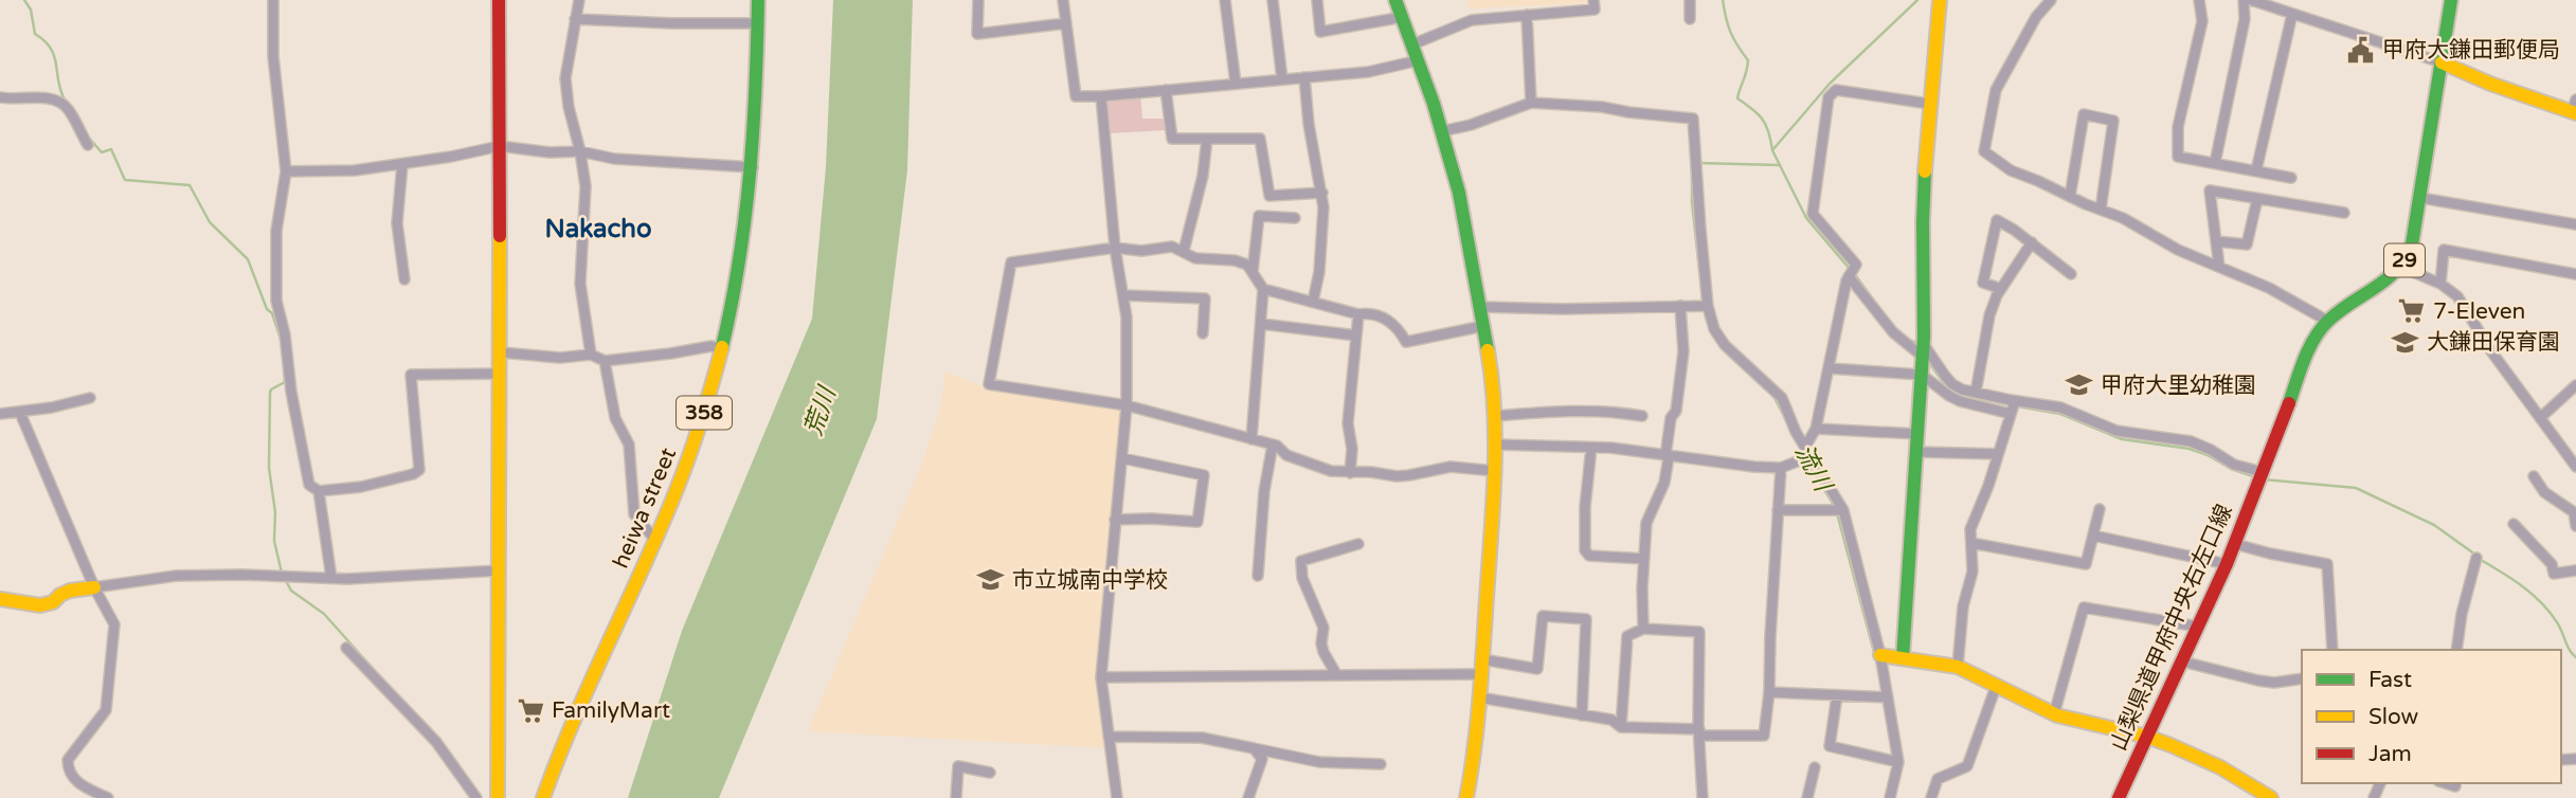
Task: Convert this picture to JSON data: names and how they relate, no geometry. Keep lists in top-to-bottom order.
{
  "streets": {
    "main road": [
      "29",
      "358",
      "heiwa street",
      "山梨県道甲府中央右左口線"
    ]
  },
  "crossings": [
    ["29", "山梨県道甲府中央右左口線"]
  ],
  "districts": ["Nakacho"],
  "water": ["荒川", "流川"],
  "places": {
    "public building": ["甲府大鎌田郵便局"],
    "supermarket": ["7-Eleven", "FamilyMart"],
    "school or university": ["大鎌田保育園", "甲府大里幼稚園", "市立城南中学校"]
  },
  "legend": ["Fast", "Slow", "Jam"]
}
